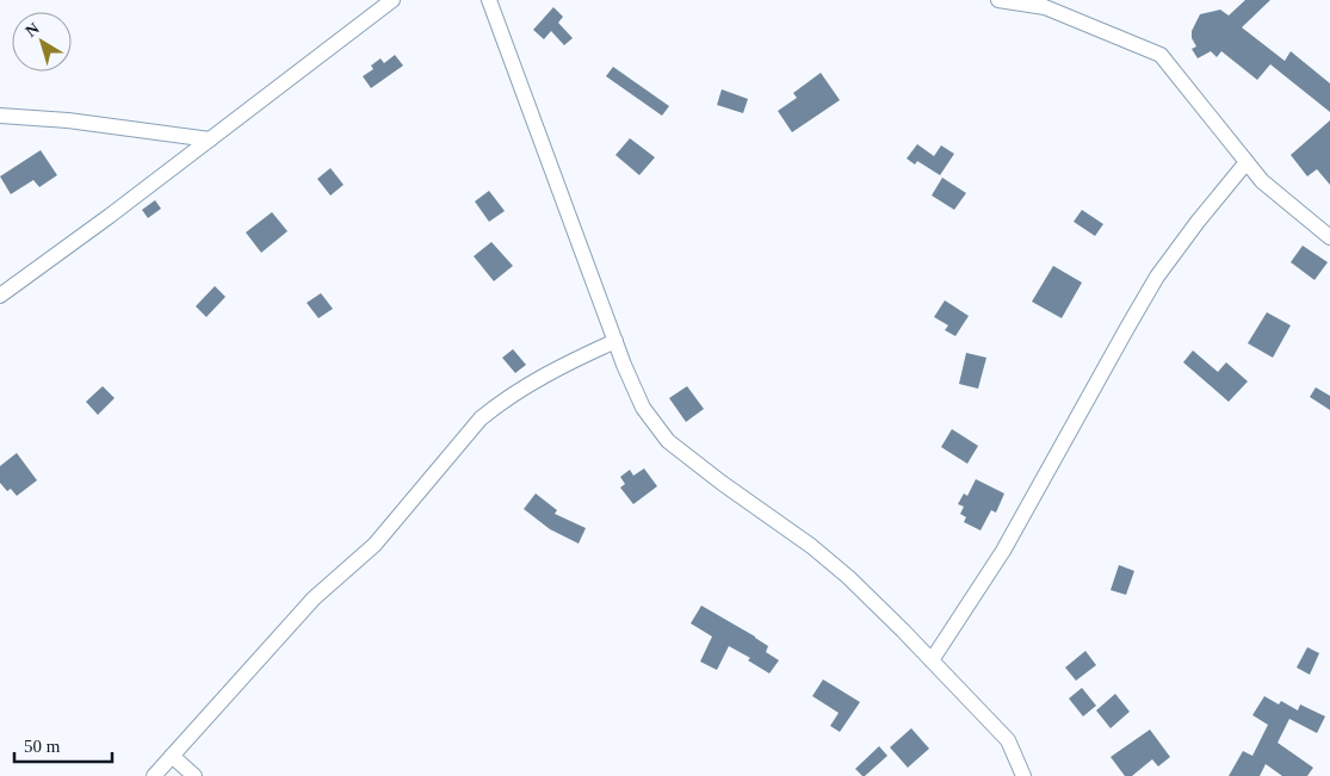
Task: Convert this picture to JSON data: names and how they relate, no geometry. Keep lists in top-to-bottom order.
{
  "scale_bar": "50 m",
  "north": "top left"
}
